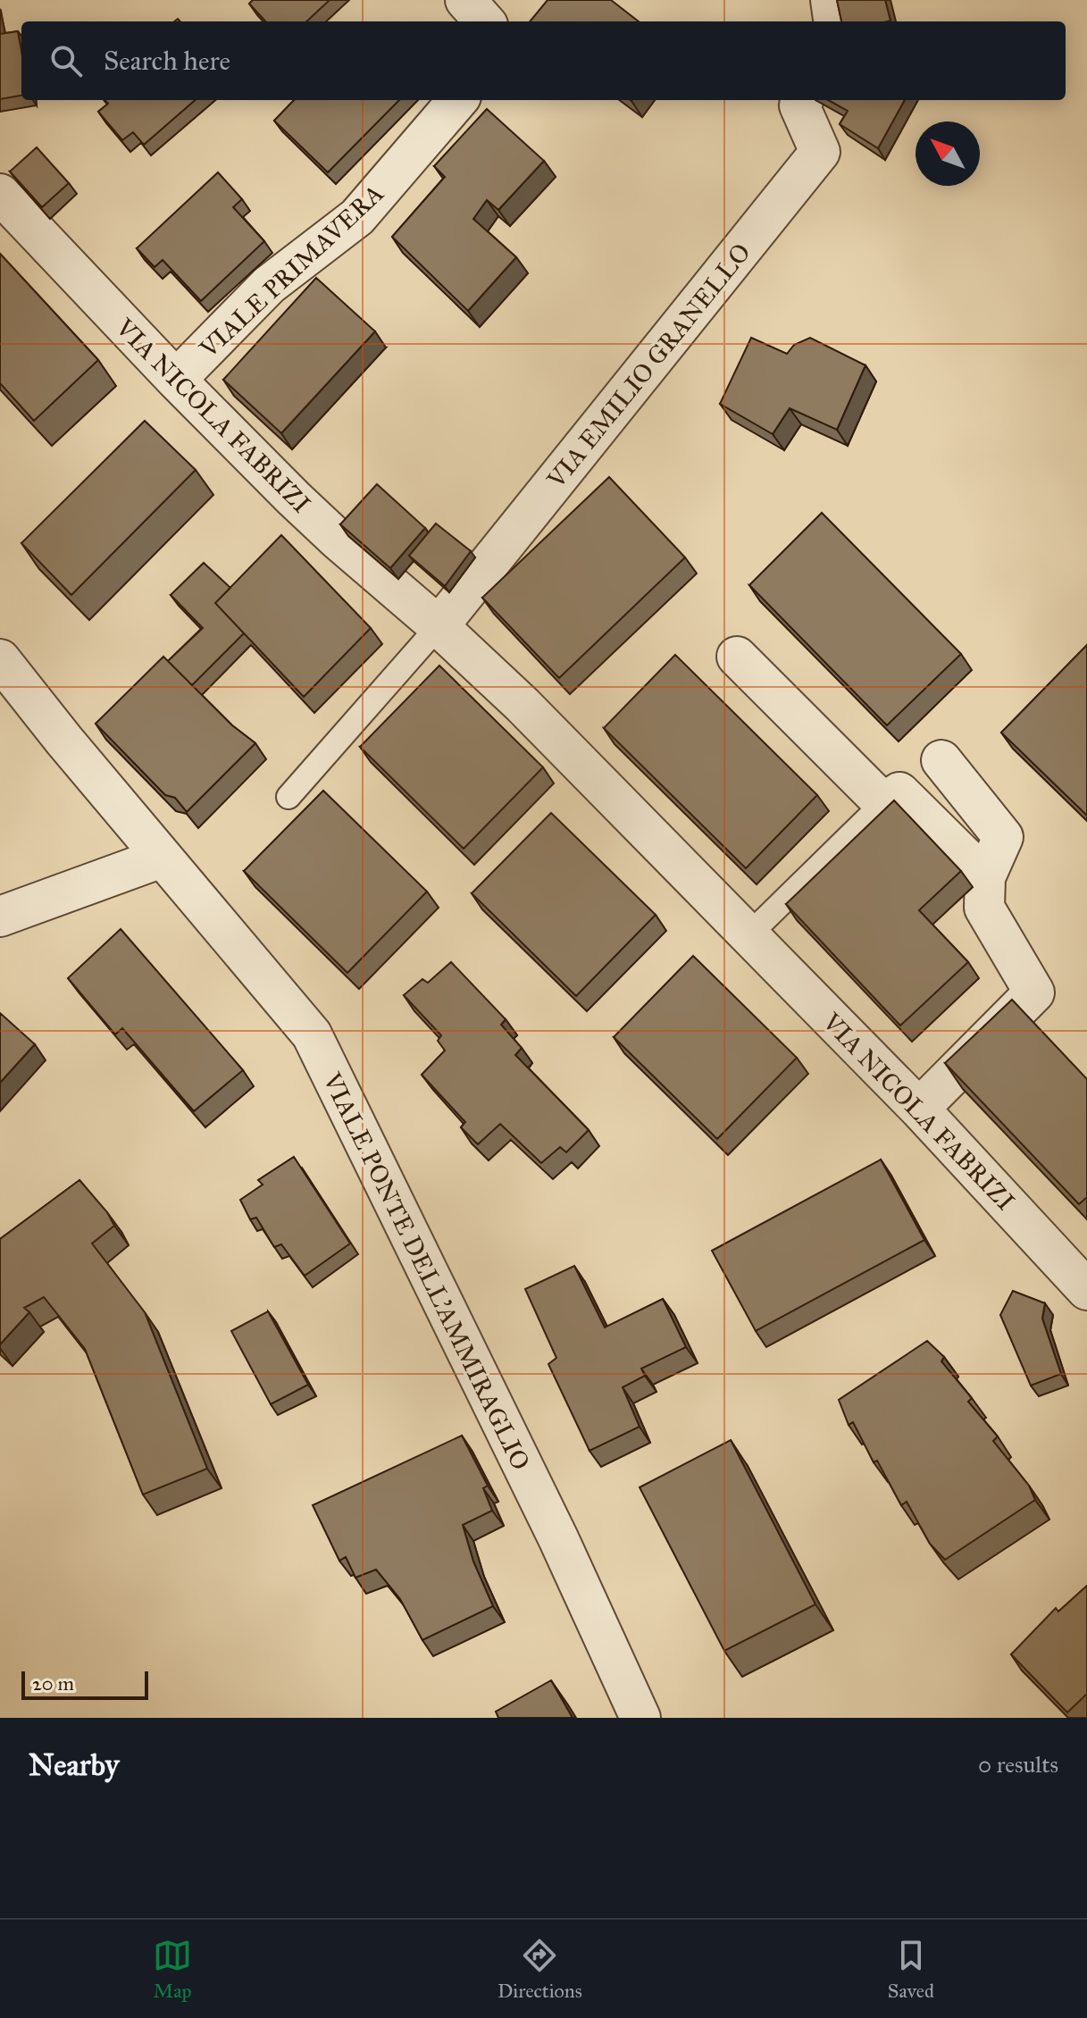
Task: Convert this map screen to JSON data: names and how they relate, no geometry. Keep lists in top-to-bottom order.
{
  "streets": {
    "street": [
      "VIALE PRIMAVERA",
      "VIA EMILIO GRANELLO",
      "VIA NICOLA FABRIZI",
      "VIALE PONTE DELL'AMMIRAGLIO"
    ]
  },
  "crossings": [
    ["VIALE PRIMAVERA", "VIA NICOLA FABRIZI"],
    ["VIA EMILIO GRANELLO", "VIA NICOLA FABRIZI"]
  ],
  "scale_bar": "20 m",
  "north": "top left",
  "page": {
    "search": "Search here",
    "scale": "20 m",
    "heading": ["Nearby", "0 results"],
    "nav": ["Map", "Directions", "Saved"]
  }
}
